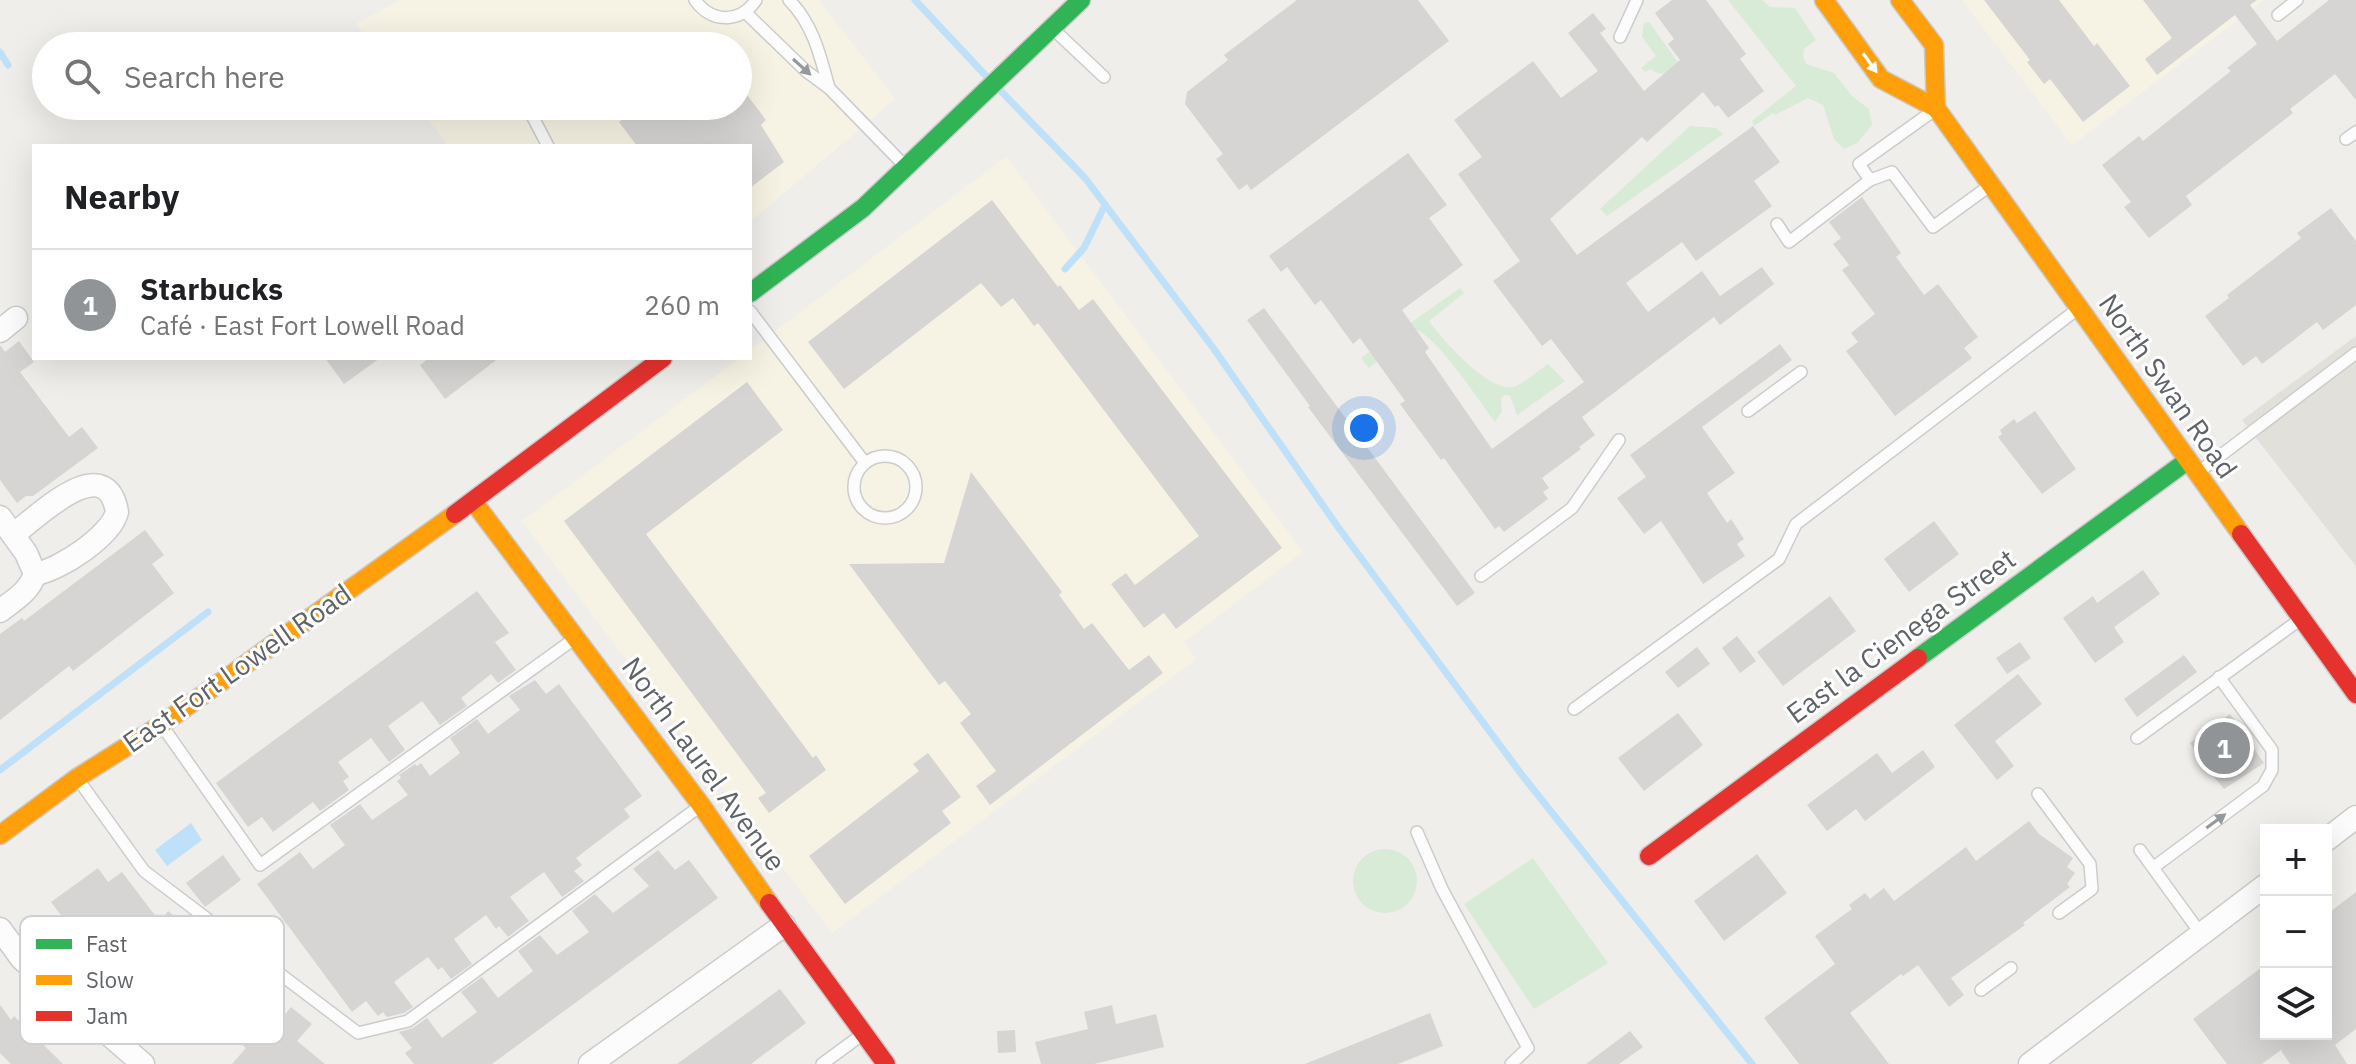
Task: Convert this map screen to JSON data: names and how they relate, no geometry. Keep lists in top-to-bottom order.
{
  "streets": {
    "main road": [
      "North Swan Road",
      "East la Cienega Street",
      "East Fort Lowell Road",
      "North Laurel Avenue"
    ]
  },
  "crossings": [
    ["North Swan Road", "East la Cienega Street"],
    ["East Fort Lowell Road", "North Laurel Avenue"]
  ],
  "legend": ["Fast", "Slow", "Jam"],
  "page": {
    "search": "Search here",
    "heading": "Nearby",
    "list": [
      {
        "mark": "1",
        "name": "Starbucks",
        "note": "Café · East Fort Lowell Road",
        "value": "260 m"
      }
    ],
    "pins": "1",
    "map_buttons": ["+", "−"]
  }
}
